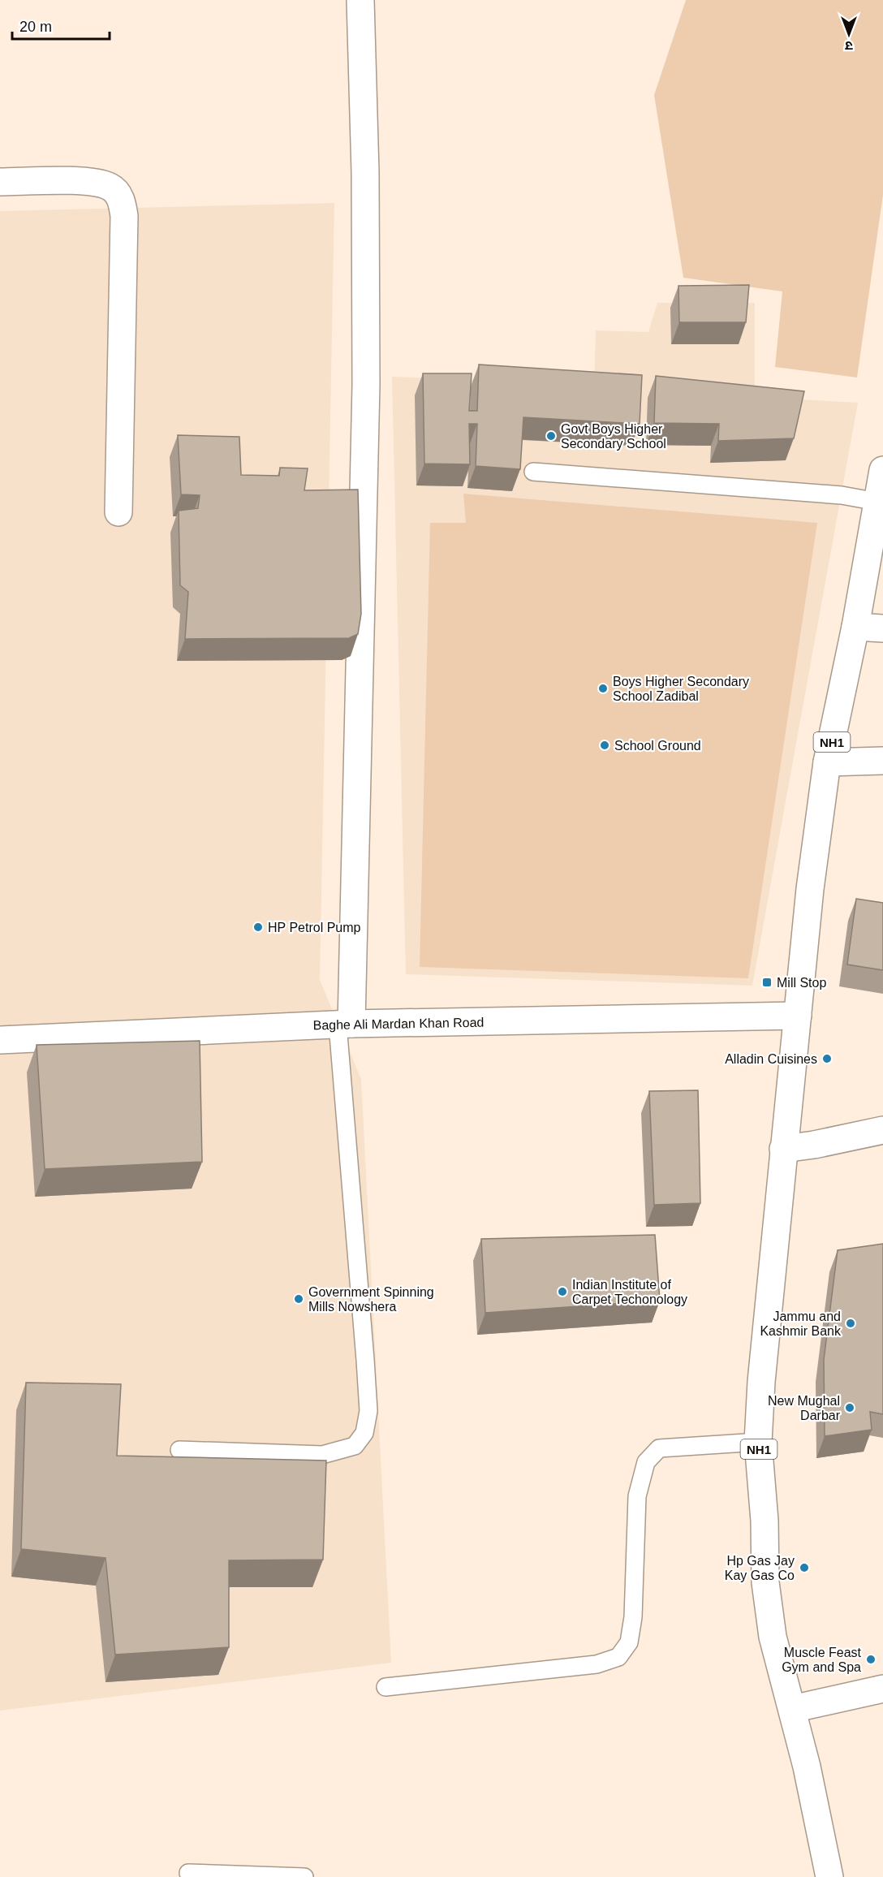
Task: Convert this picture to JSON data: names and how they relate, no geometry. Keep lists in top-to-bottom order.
{
  "streets": {
    "main road": ["NH1", "Baghe Ali Mardan Khan Road"]
  },
  "crossings": [
    ["NH1", "Baghe Ali Mardan Khan Road"]
  ],
  "places": {
    "other": [
      "Govt Boys Higher Secondary School",
      "Boys Higher Secondary School Zadibal",
      "School Ground",
      "HP Petrol Pump",
      "Alladin Cuisines",
      "Indian Institute of Carpet Techonology",
      "Government Spinning Mills Nowshera",
      "Jammu and Kashmir Bank",
      "New Mughal Darbar",
      "Hp Gas Jay Kay Gas Co",
      "Muscle Feast Gym and Spa"
    ],
    "transit": ["Mill Stop"]
  },
  "scale_bar": "20 m",
  "north": "bottom"
}
